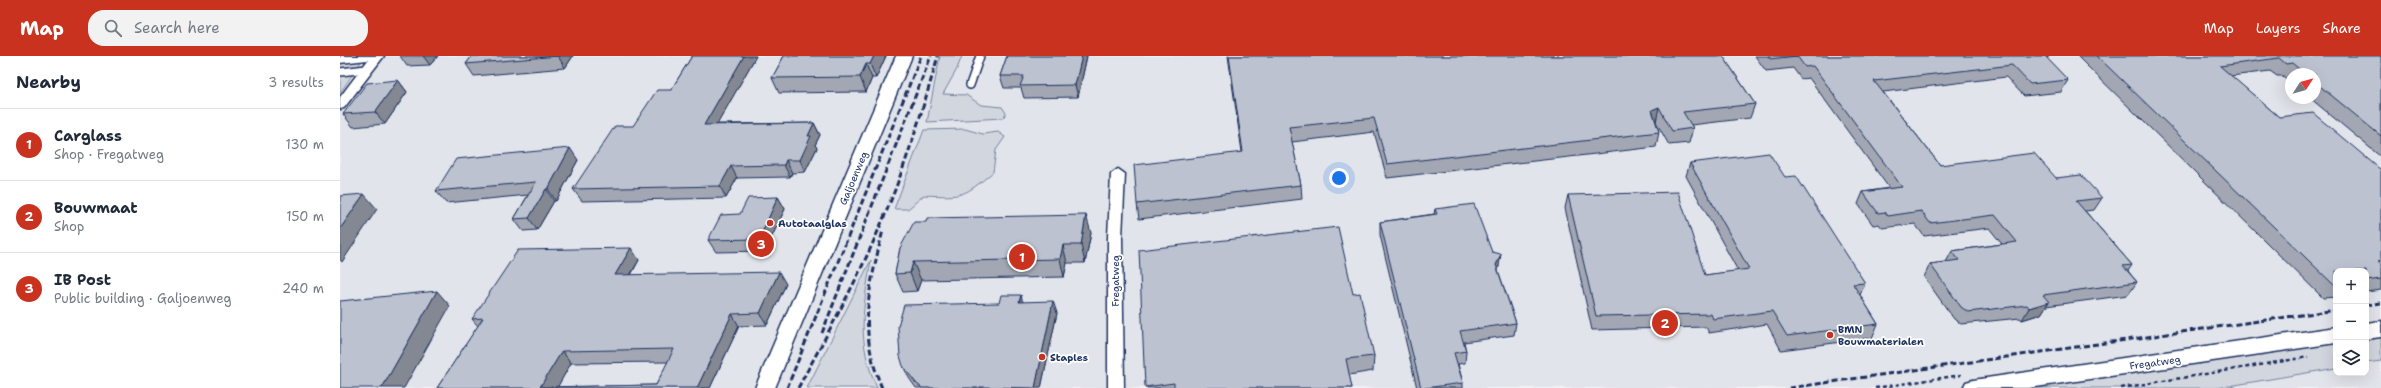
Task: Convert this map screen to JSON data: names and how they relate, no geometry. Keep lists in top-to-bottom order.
{
  "streets": {
    "street": ["Galjoenweg", "Fregatweg"]
  },
  "places": ["Autotaalglas", "BMN Bouwmaterialen", "Staples"],
  "north": "top right",
  "page": {
    "header": "Map",
    "search": "Search here",
    "nav": ["Map", "Layers", "Share"],
    "heading": ["Nearby", "3 results"],
    "list": [
      {
        "mark": "1",
        "name": "Carglass",
        "note": "Shop · Fregatweg",
        "value": "130 m"
      },
      {
        "mark": "2",
        "name": "Bouwmaat",
        "note": "Shop",
        "value": "150 m"
      },
      {
        "mark": "3",
        "name": "IB Post",
        "note": "Public building · Galjoenweg",
        "value": "240 m"
      }
    ],
    "pins": ["3", "1", "2"],
    "map_buttons": ["+", "−"]
  }
}
